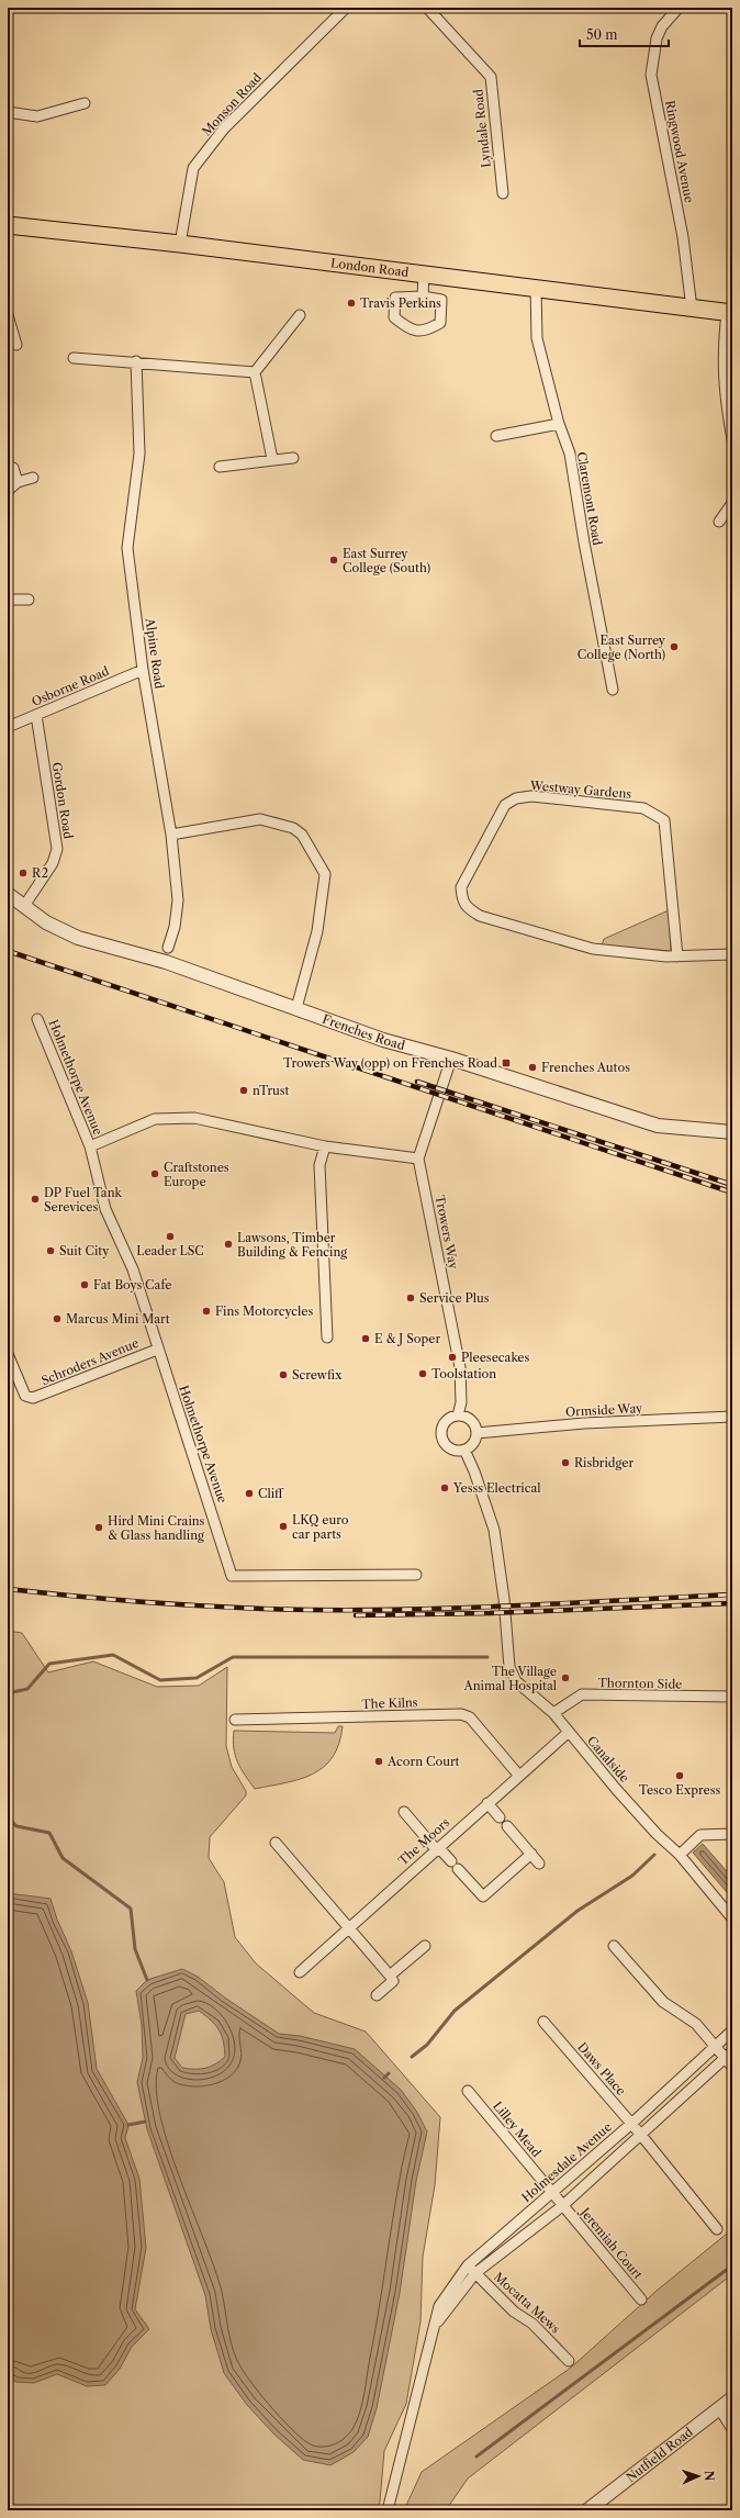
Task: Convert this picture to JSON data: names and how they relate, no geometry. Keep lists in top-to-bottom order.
{
  "streets": {
    "main road": ["London Road"],
    "street": [
      "Monson Road",
      "Lyndale Road",
      "Ringwood Avenue",
      "Claremont Road",
      "Alpine Road",
      "Osborne Road",
      "Westway Gardens",
      "Gordon Road",
      "Frenches Road",
      "Holmethorpe Avenue",
      "Trowers Way",
      "Schroders Avenue",
      "Ormside Way",
      "Thornton Side",
      "The Kilns",
      "Canalside",
      "The Moors",
      "Daws Place",
      "Lilley Mead",
      "Holmesdale Avenue",
      "Jeremiah Court",
      "Mocatta Mews",
      "Nutfield Road"
    ]
  },
  "crossings": [
    ["Monson Road", "London Road"],
    ["Ringwood Avenue", "London Road"],
    ["London Road", "Claremont Road"],
    ["Alpine Road", "Osborne Road"],
    ["Osborne Road", "Gordon Road"],
    ["Gordon Road", "Frenches Road"],
    ["Frenches Road", "Trowers Way"],
    ["Holmethorpe Avenue", "Trowers Way"],
    ["Holmethorpe Avenue", "Schroders Avenue"],
    ["Trowers Way", "Ormside Way"],
    ["Trowers Way", "Canalside"],
    ["Ormside Way", "Canalside"],
    ["Thornton Side", "Canalside"],
    ["The Kilns", "The Moors"],
    ["Canalside", "The Moors"],
    ["Daws Place", "Holmesdale Avenue"],
    ["Lilley Mead", "Holmesdale Avenue"],
    ["Lilley Mead", "Jeremiah Court"],
    ["Holmesdale Avenue", "Jeremiah Court"],
    ["Holmesdale Avenue", "Mocatta Mews"]
  ],
  "places": {
    "other": [
      "Travis Perkins",
      "East Surrey College (South)",
      "East Surrey College (North)",
      "R2",
      "Frenches Autos",
      "nTrust",
      "Craftstones Europe",
      "DP Fuel Tank Serevices",
      "Leader LSC",
      "Lawsons, Timber Building & Fencing",
      "Suit City",
      "Fat Boys Cafe",
      "Service Plus",
      "Fins Motorcycles",
      "Marcus Mini Mart",
      "E & J Soper",
      "Pleesecakes",
      "Toolstation",
      "Screwfix",
      "Risbridger",
      "Yesss Electrical",
      "Cliff",
      "LKQ euro car parts",
      "Hird Mini Crains & Glass handling",
      "The Village Animal Hospital",
      "Acorn Court",
      "Tesco Express"
    ],
    "transit": ["Trowers Way (opp) on Frenches Road"]
  },
  "scale_bar": "50 m",
  "north": "right"
}
